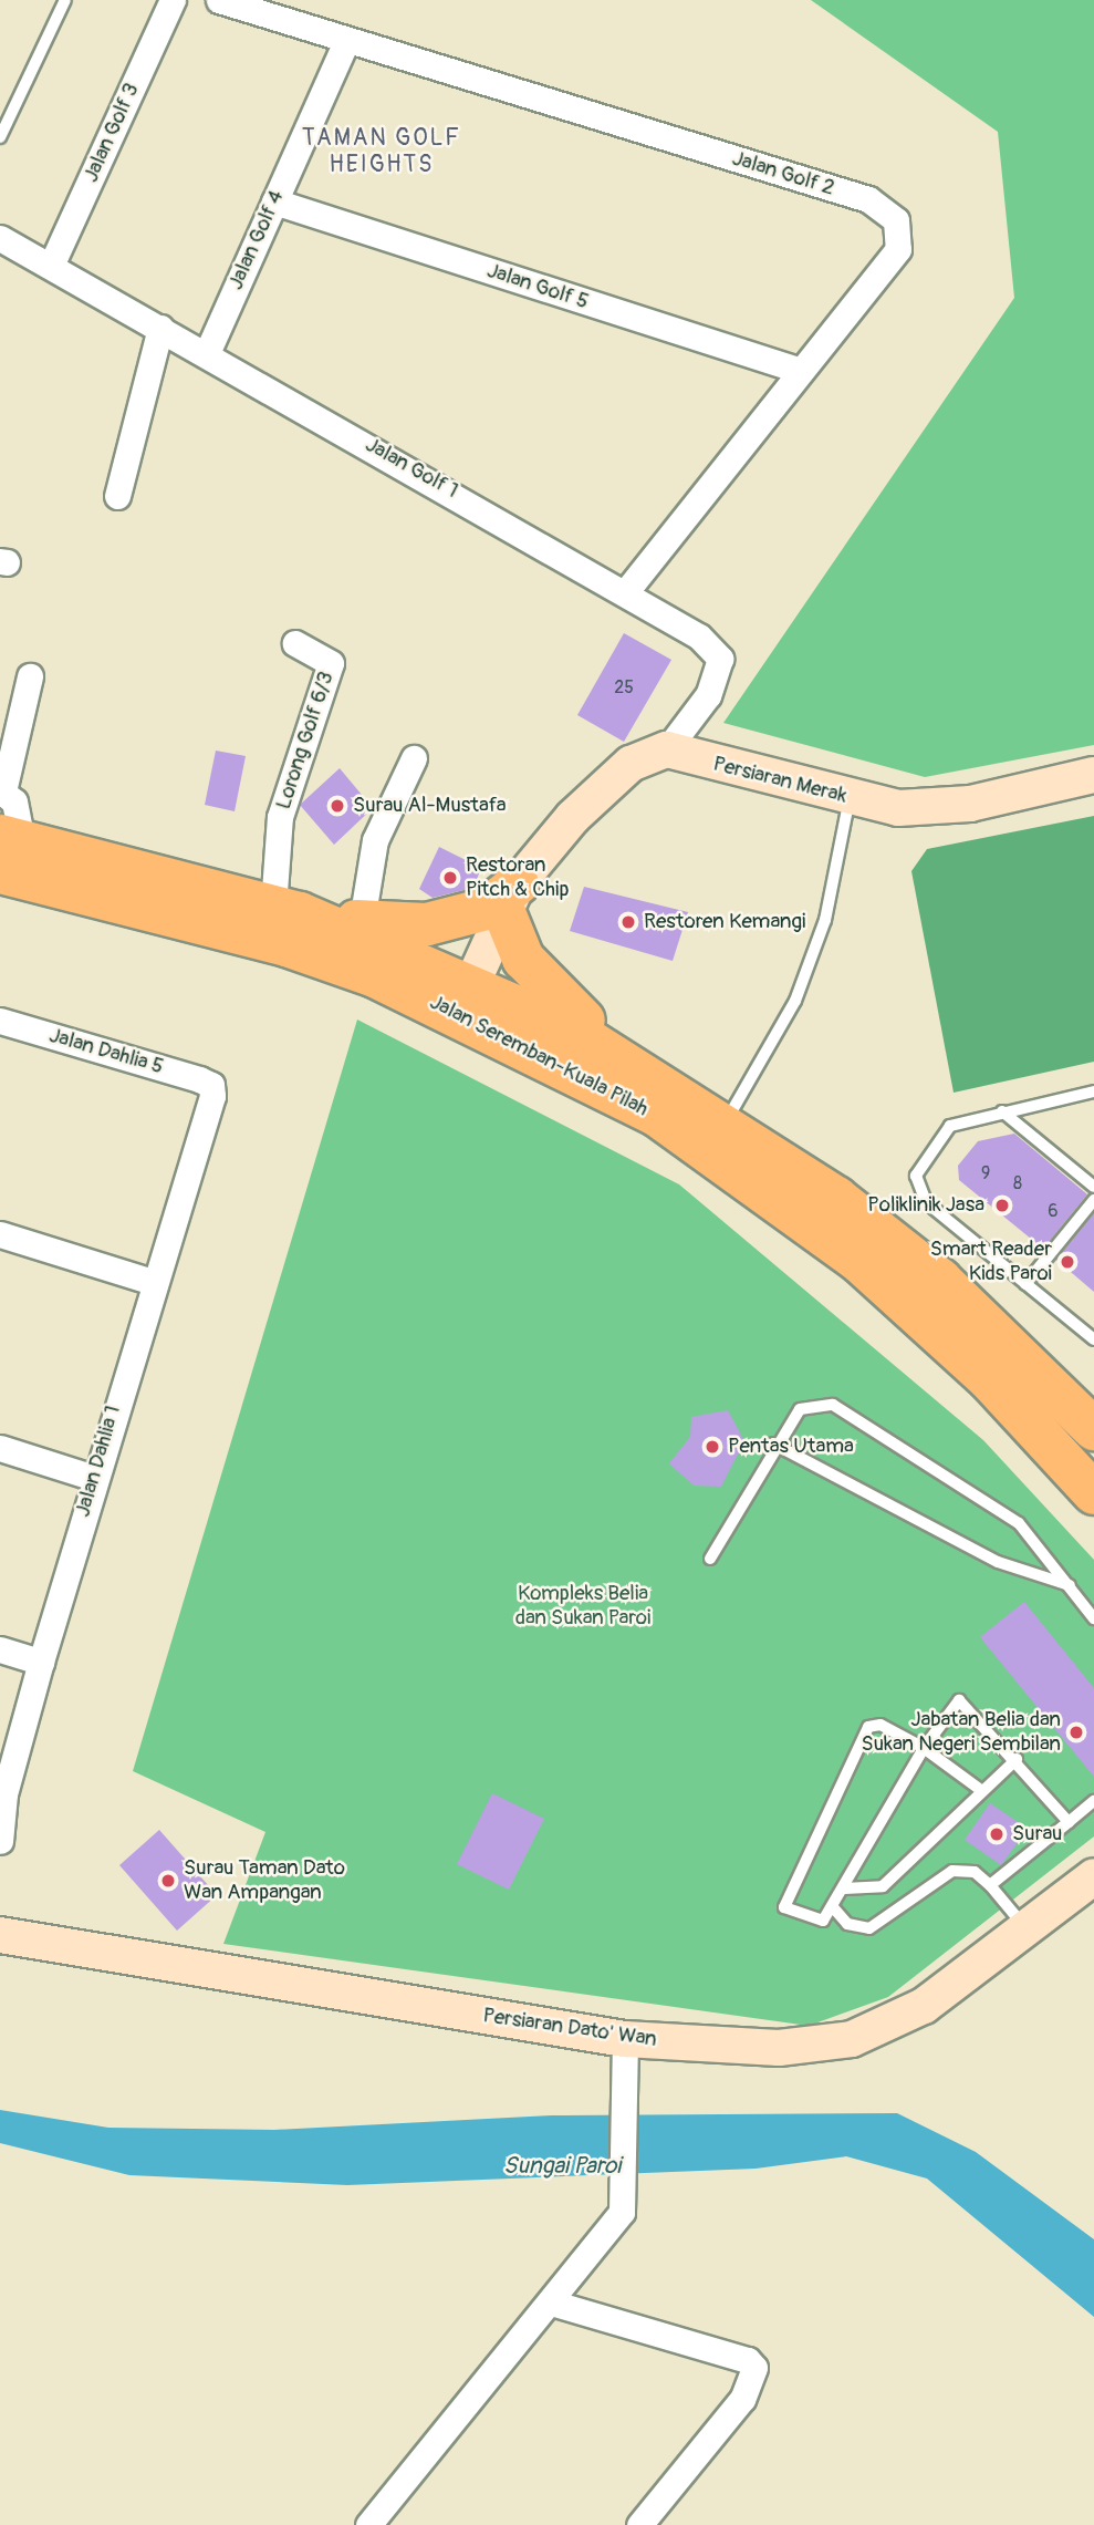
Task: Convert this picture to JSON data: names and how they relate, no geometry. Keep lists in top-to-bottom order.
{
  "streets": {
    "highway": ["Jalan Seremban-Kuala Pilah"],
    "street": [
      "Jalan Golf 3",
      "Jalan Golf 2",
      "Jalan Golf 4",
      "Jalan Golf 5",
      "Jalan Golf 1",
      "Lorong Golf 6/3",
      "Persiaran Merak",
      "Jalan Dahlia 5",
      "Jalan Dahlia 1",
      "Persiaran Dato' Wan"
    ]
  },
  "crossings": [
    ["Jalan Golf 3", "Jalan Golf 1"],
    ["Jalan Golf 2", "Jalan Golf 4"],
    ["Jalan Golf 2", "Jalan Golf 5"],
    ["Jalan Golf 2", "Jalan Golf 1"],
    ["Jalan Golf 4", "Jalan Golf 5"],
    ["Jalan Golf 4", "Jalan Golf 1"],
    ["Jalan Golf 1", "Persiaran Merak"],
    ["Lorong Golf 6/3", "Jalan Seremban-Kuala Pilah"],
    ["Jalan Dahlia 5", "Jalan Dahlia 1"]
  ],
  "districts": ["TAMAN GOLF HEIGHTS"],
  "water": ["Sungai Paroi"],
  "parks": ["Kompleks Belia dan Sukan Paroi"],
  "places": [
    "Surau Al-Mustafa",
    "Restoran Pitch & Chip",
    "Restoren Kemangi",
    "Poliklinik Jasa",
    "Smart Reader Kids Paroi",
    "Pentas Utama",
    "Jabatan Belia dan Sukan Negeri Sembilan",
    "Surau",
    "Surau Taman Dato Wan Ampangan"
  ],
  "house_numbers": [
    "25",
    "9",
    "8",
    "6"
  ]
}
